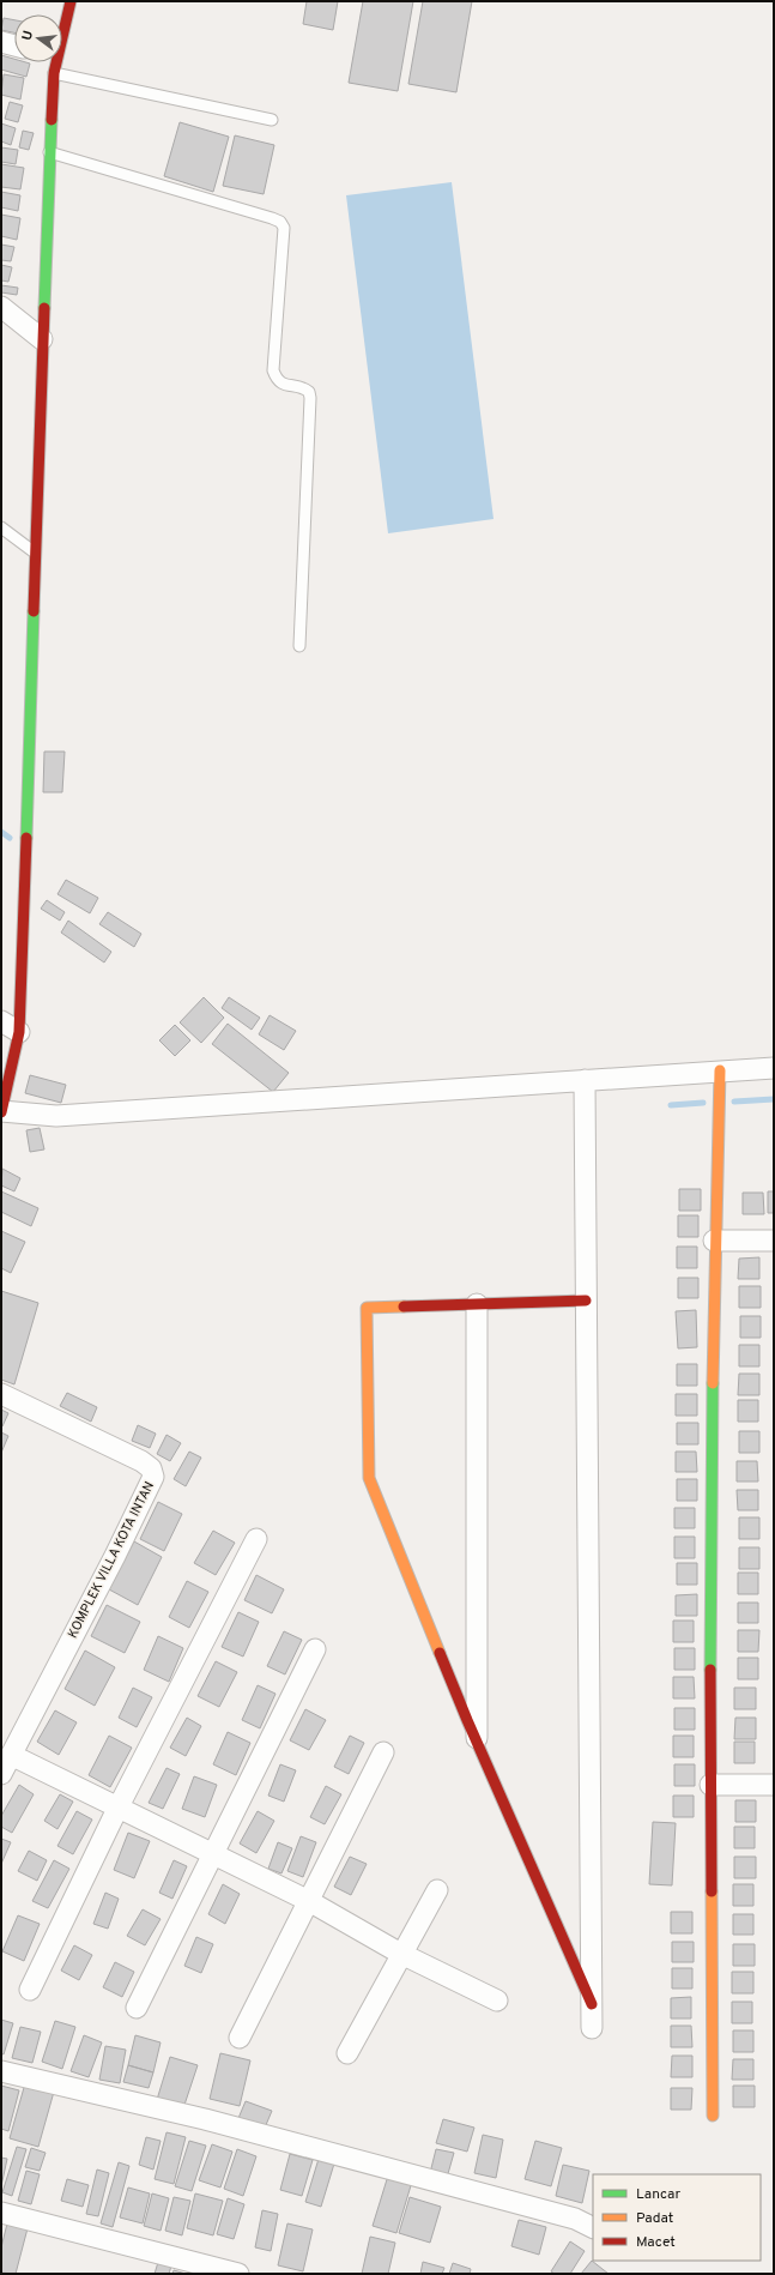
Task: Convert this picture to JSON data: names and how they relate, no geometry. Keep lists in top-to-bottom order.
{
  "streets": {
    "street": ["KOMPLEK VILLA KOTA INTAN"]
  },
  "legend": ["Lancar", "Padat", "Macet"],
  "north": "left"
}
